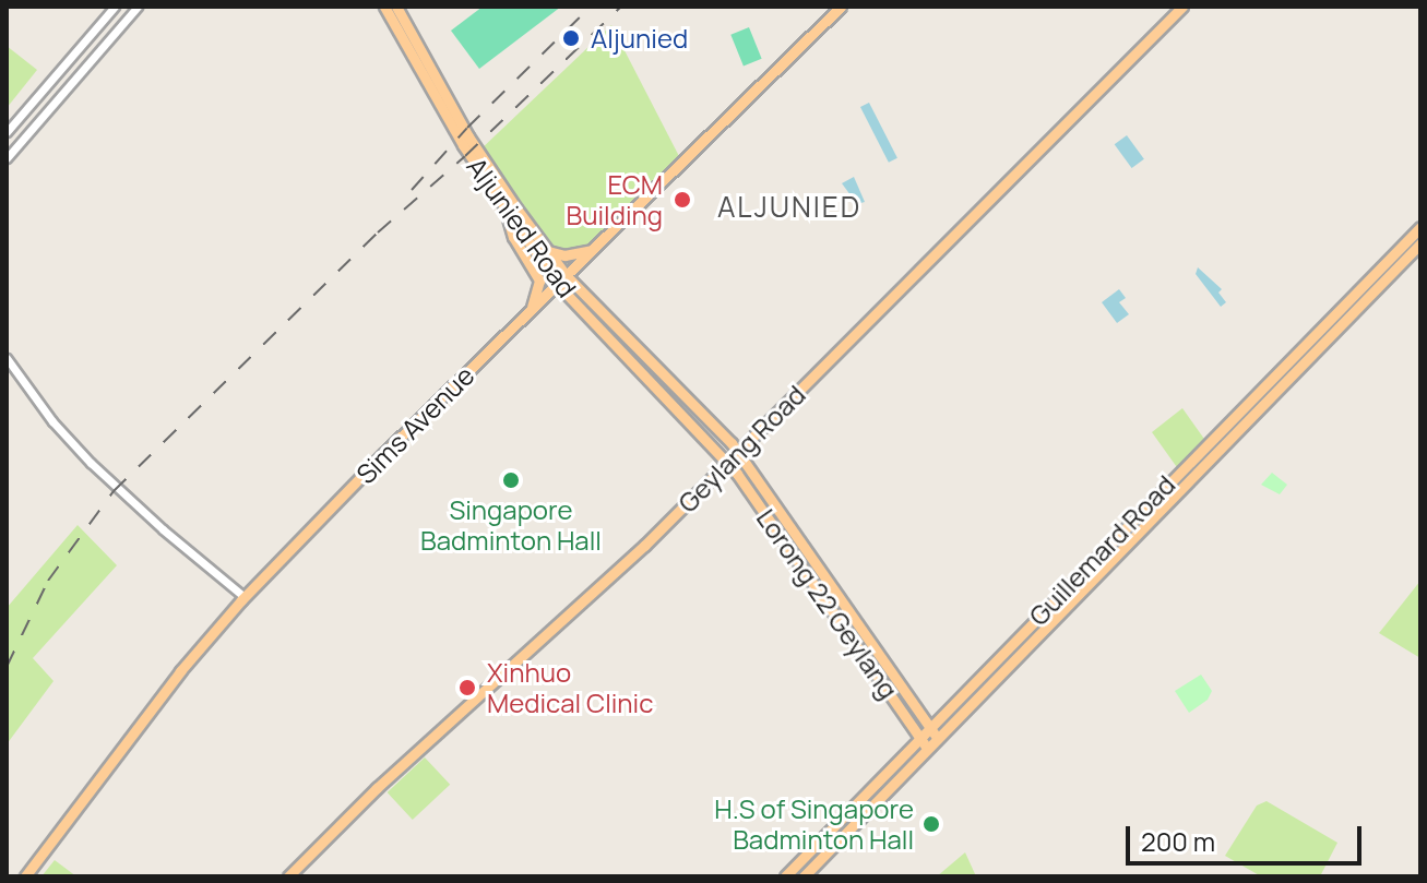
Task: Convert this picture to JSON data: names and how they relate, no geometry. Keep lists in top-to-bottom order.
{
  "streets": {
    "main road": [
      "Aljunied Road",
      "Sims Avenue",
      "Geylang Road",
      "Guillemard Road",
      "Lorong 22 Geylang"
    ]
  },
  "crossings": [
    ["Aljunied Road", "Sims Avenue"],
    ["Aljunied Road", "Geylang Road"],
    ["Aljunied Road", "Lorong 22 Geylang"],
    ["Geylang Road", "Lorong 22 Geylang"],
    ["Guillemard Road", "Lorong 22 Geylang"]
  ],
  "districts": ["ALJUNIED"],
  "places": [
    "Aljunied",
    "ECM Building",
    "Singapore Badminton Hall",
    "Xinhuo Medical Clinic",
    "H.S of Singapore Badminton Hall"
  ],
  "scale_bar": "200 m"
}
